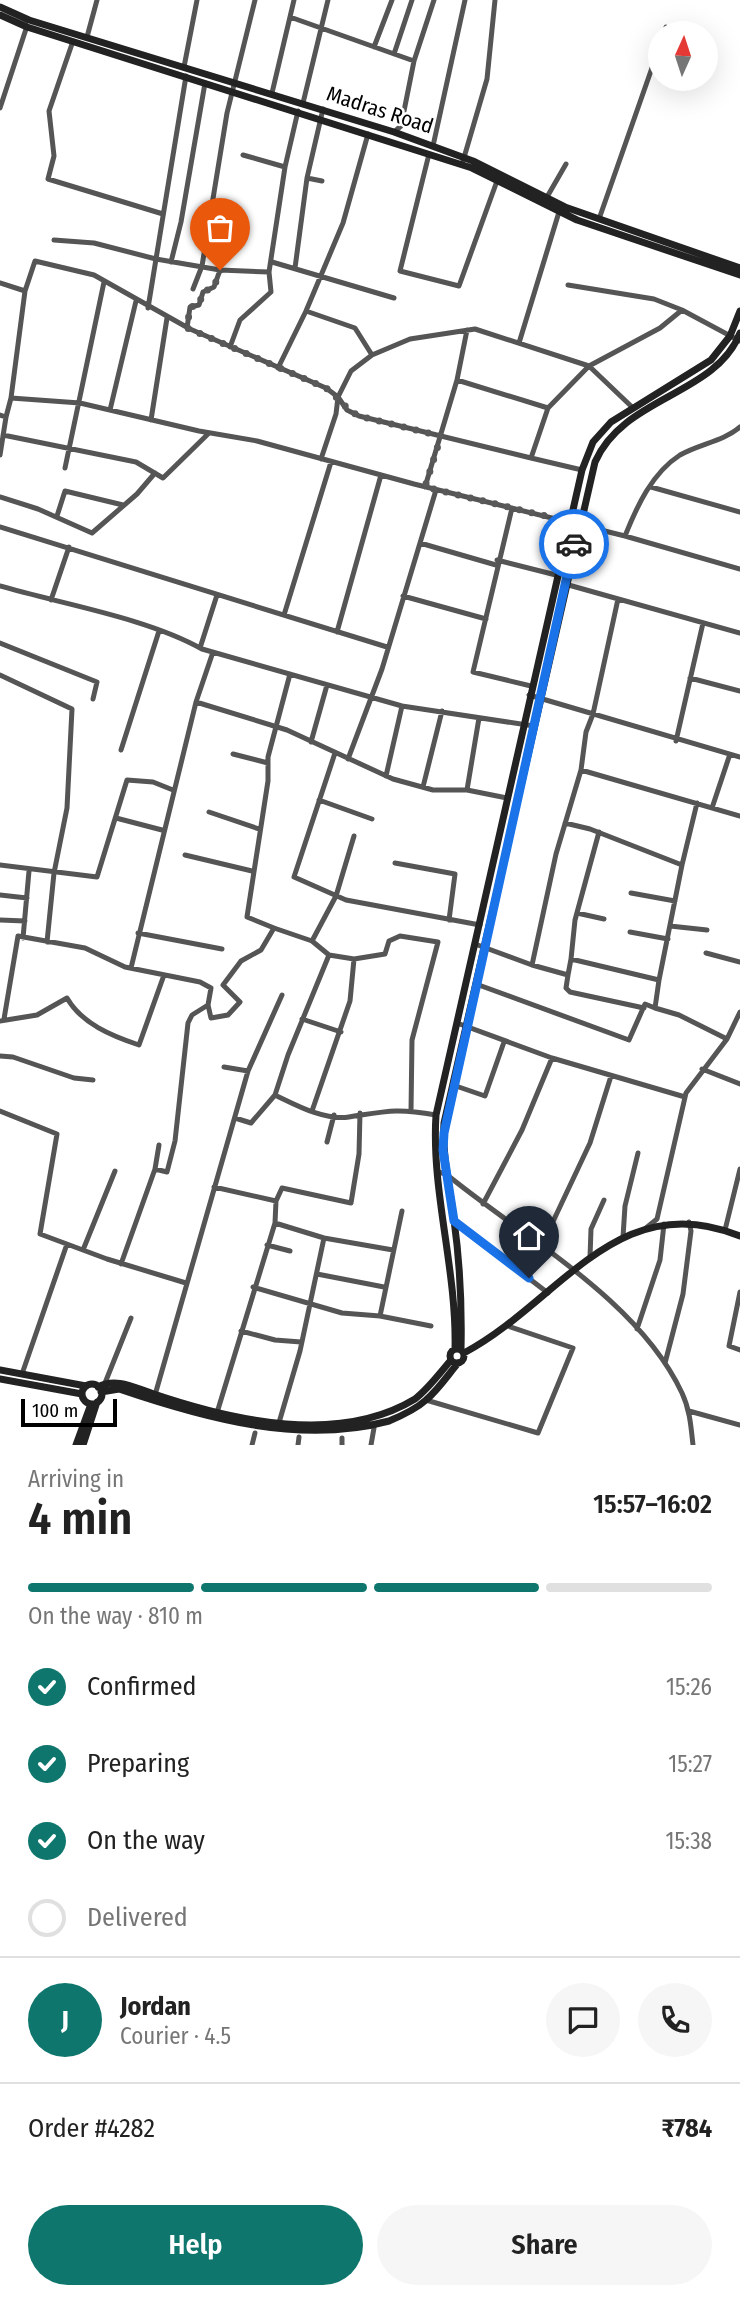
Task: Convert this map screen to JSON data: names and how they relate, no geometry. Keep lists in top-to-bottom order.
{
  "streets": {
    "main road": ["Madras Road"]
  },
  "scale_bar": "100 m",
  "north": "top",
  "page": {
    "scale": "100 m",
    "heading": ["4 min", "Arriving in", "15:57–16:02"],
    "panel": [
      "Jordan",
      "Courier · 4.5",
      "Order #4282",
      "₹784"
    ],
    "bar": "On the way · 810 m",
    "list": [
      ["Confirmed", "15:26"],
      ["Preparing", "15:27"],
      ["On the way", "15:38"],
      "Delivered"
    ],
    "round": "J",
    "buttons": ["Help", "Share"]
  }
}
